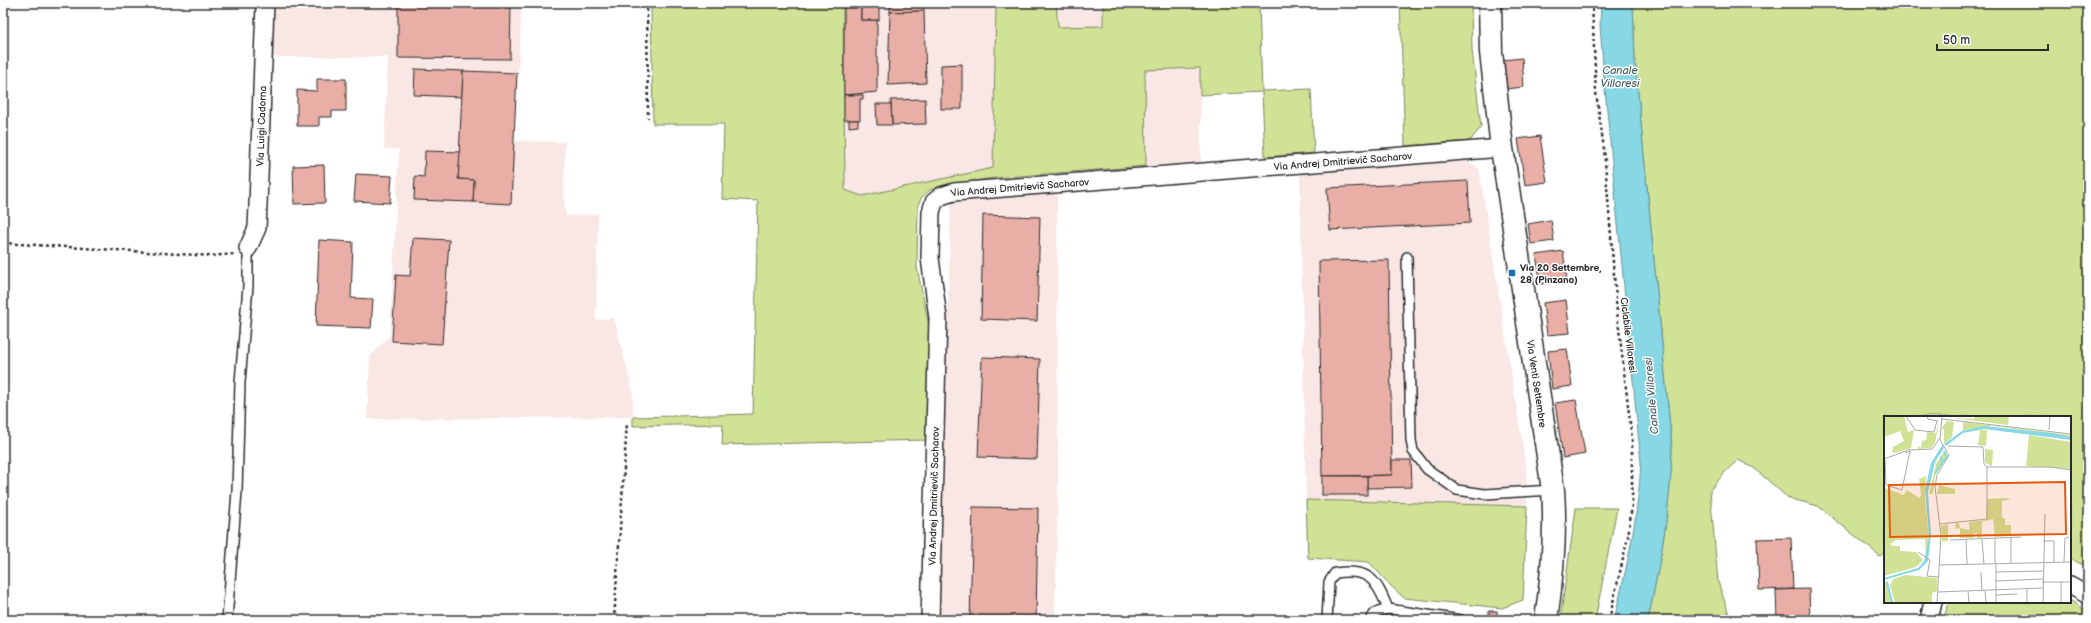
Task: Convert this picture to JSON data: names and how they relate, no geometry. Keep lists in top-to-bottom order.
{
  "streets": {
    "street": ["Via Luigi Cadorna", "Via Andrej Dmitrievič Sacharov", "Via Venti Settembre"],
    "path": ["Ciclabile Villoresi"]
  },
  "crossings": [
    ["Via Andrej Dmitrievič Sacharov", "Via Venti Settembre"]
  ],
  "water": ["Canale Villoresi"],
  "places": {
    "transit": ["Via 20 Settembre, 28 (Pinzano)"]
  },
  "scale_bar": "50 m"
}
